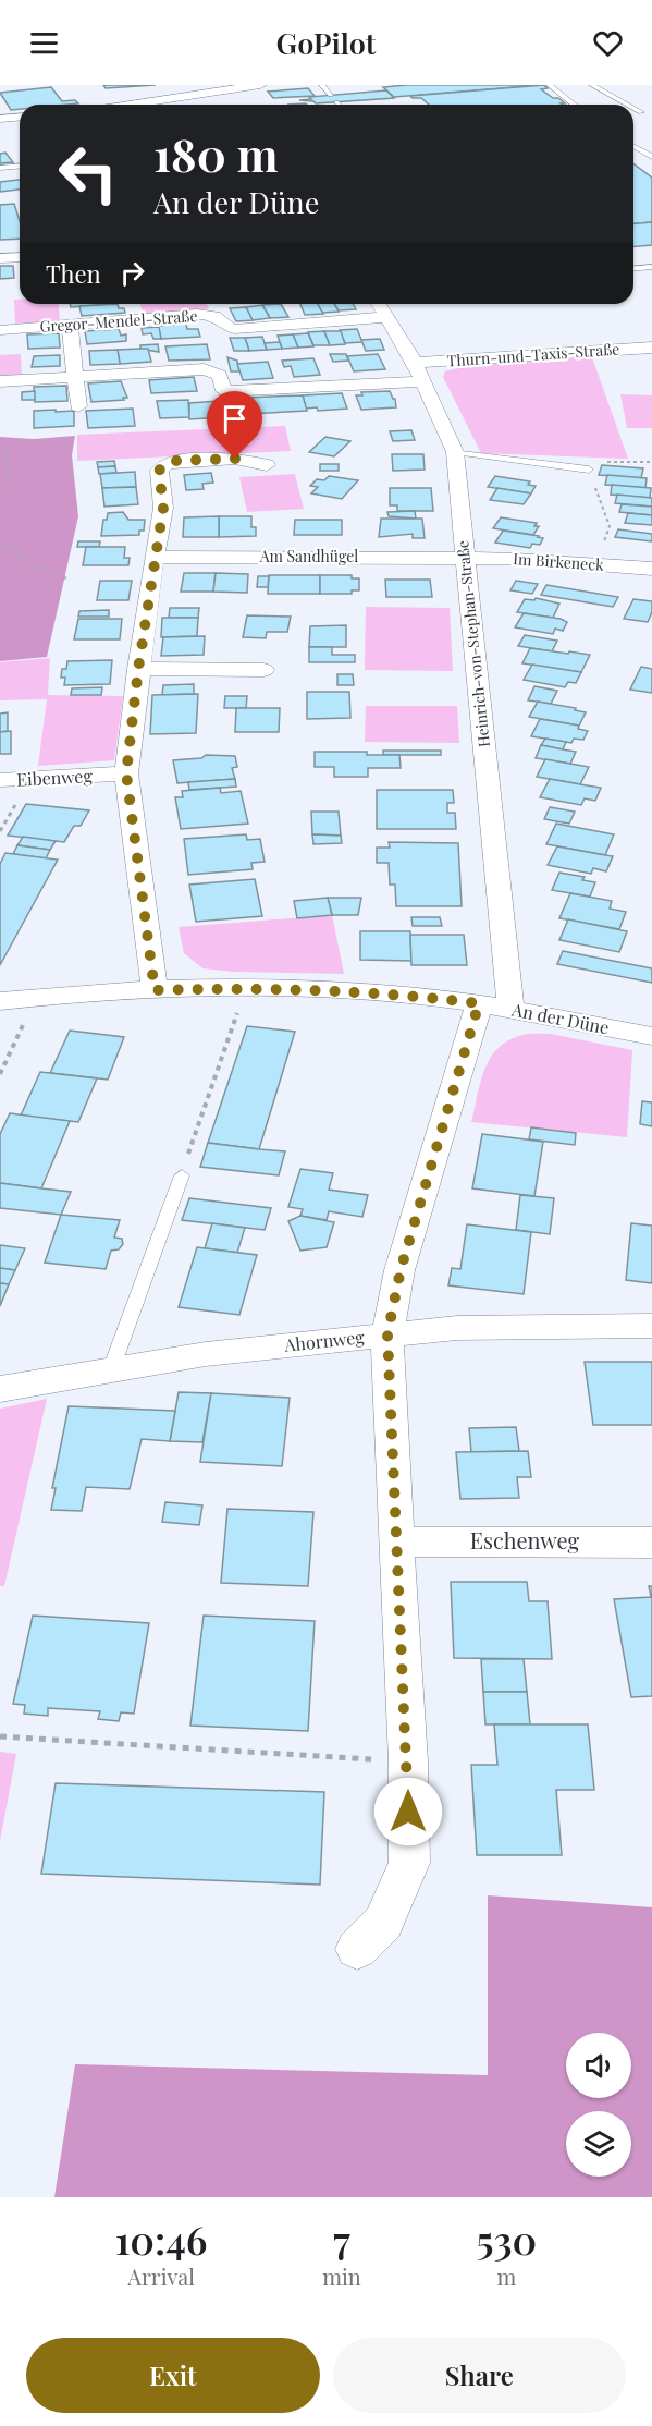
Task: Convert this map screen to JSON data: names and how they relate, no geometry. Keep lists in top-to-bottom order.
{
  "streets": {
    "street": [
      "Gregor-Mendel-Straße",
      "Thurn-und-Taxis-Straße",
      "Am Sandhügel",
      "Im Birkeneck",
      "Heinrich-von-Stephan-Straße",
      "Eibenweg",
      "An der Düne",
      "Ahornweg",
      "Eschenweg"
    ]
  },
  "crossings": [
    ["Gregor-Mendel-Straße", "Heinrich-von-Stephan-Straße"],
    ["Thurn-und-Taxis-Straße", "Heinrich-von-Stephan-Straße"],
    ["Am Sandhügel", "Im Birkeneck"],
    ["Am Sandhügel", "Heinrich-von-Stephan-Straße"],
    ["Im Birkeneck", "Heinrich-von-Stephan-Straße"],
    ["Heinrich-von-Stephan-Straße", "An der Düne"]
  ],
  "page": {
    "header": "GoPilot",
    "turn": ["180 m", "An der Düne"],
    "then": "Then",
    "eta": [
      "10:46",
      "Arrival",
      "7",
      "min",
      "530",
      "m"
    ],
    "buttons": ["Exit", "Share"]
  }
}
